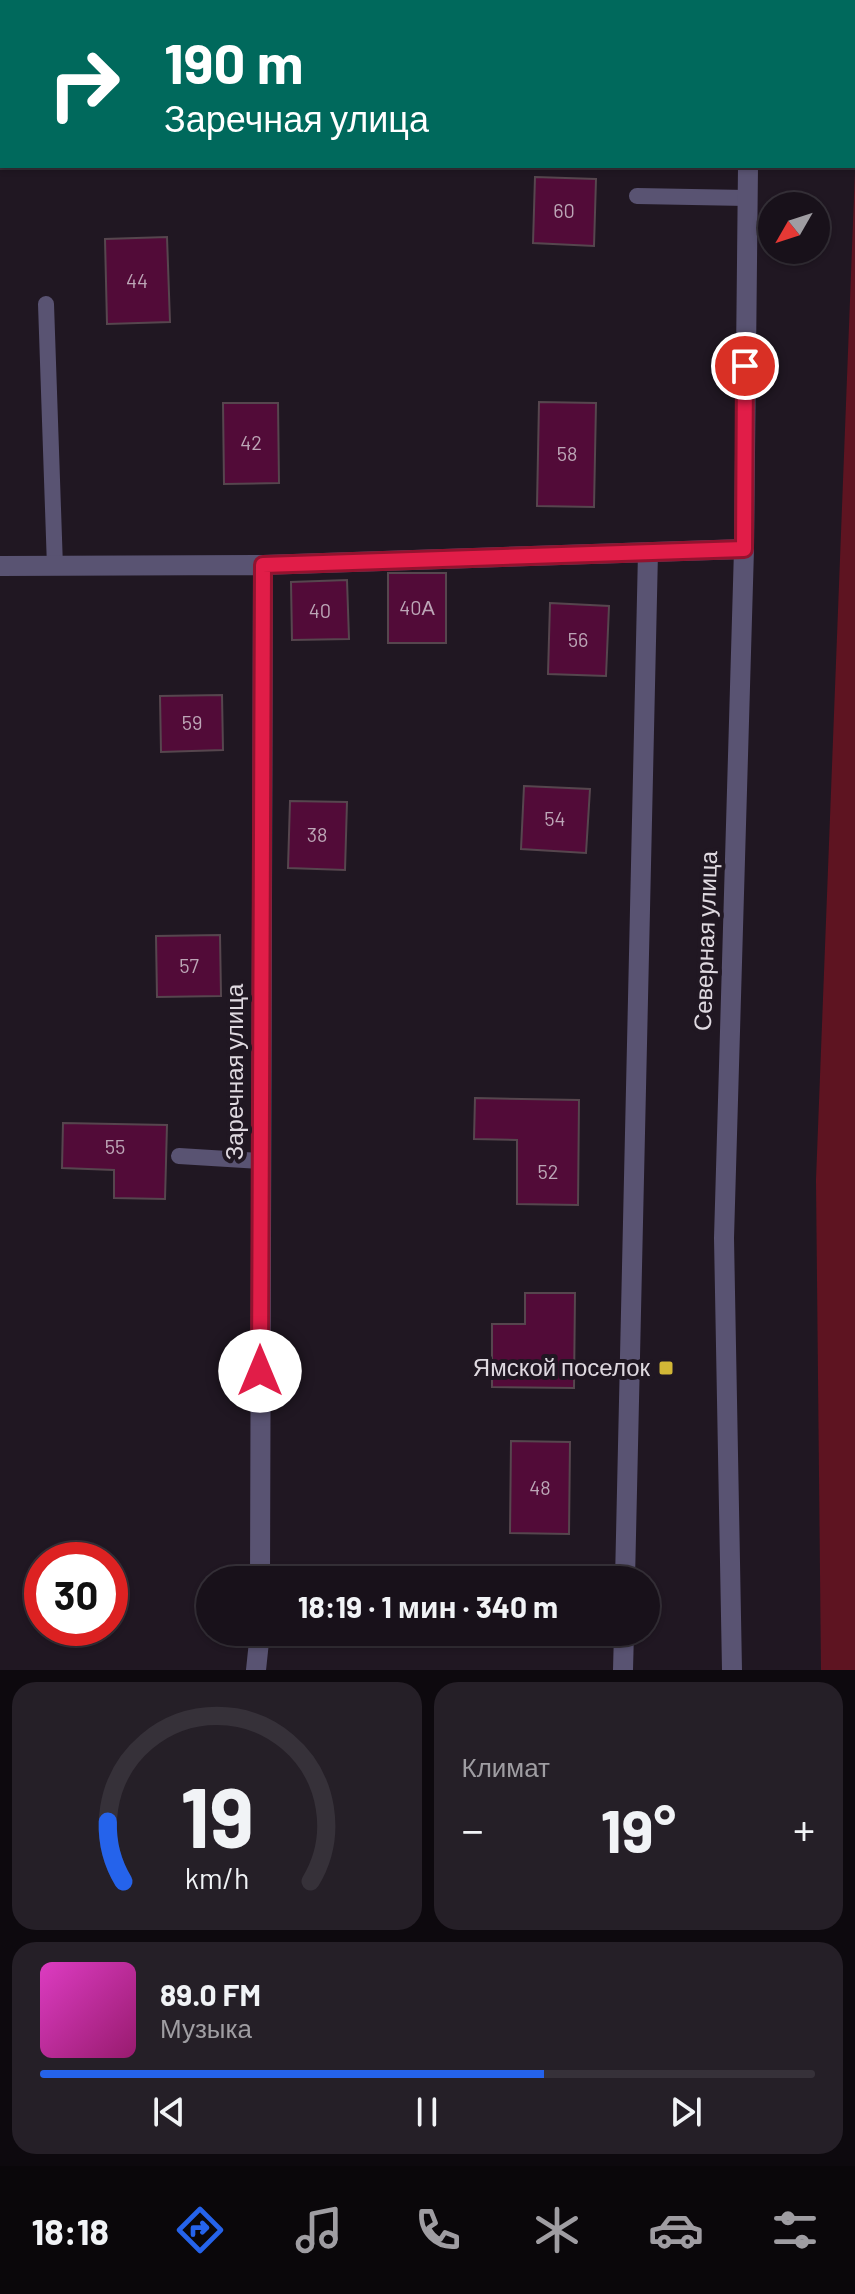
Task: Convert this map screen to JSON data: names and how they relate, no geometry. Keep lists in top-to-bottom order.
{
  "streets": {
    "street": ["Северная улица", "Заречная улица"]
  },
  "places": {
    "transit": ["Ямской поселок"]
  },
  "house_numbers": [
    "60",
    "44",
    "42",
    "58",
    "40А",
    "40",
    "56",
    "59",
    "54",
    "38",
    "57",
    "55",
    "52",
    "48"
  ],
  "north": "bottom left",
  "page": {
    "turn": ["190 m", "Заречная улица"],
    "limit": "30",
    "trip": "18:19 · 1 мин · 340 m",
    "tile": "Климат",
    "heat": ["−", "19°", "+"],
    "song": ["89.0 FM", "Музыка"],
    "tabs": "18:18",
    "gauge": ["19", "km/h"]
  }
}
